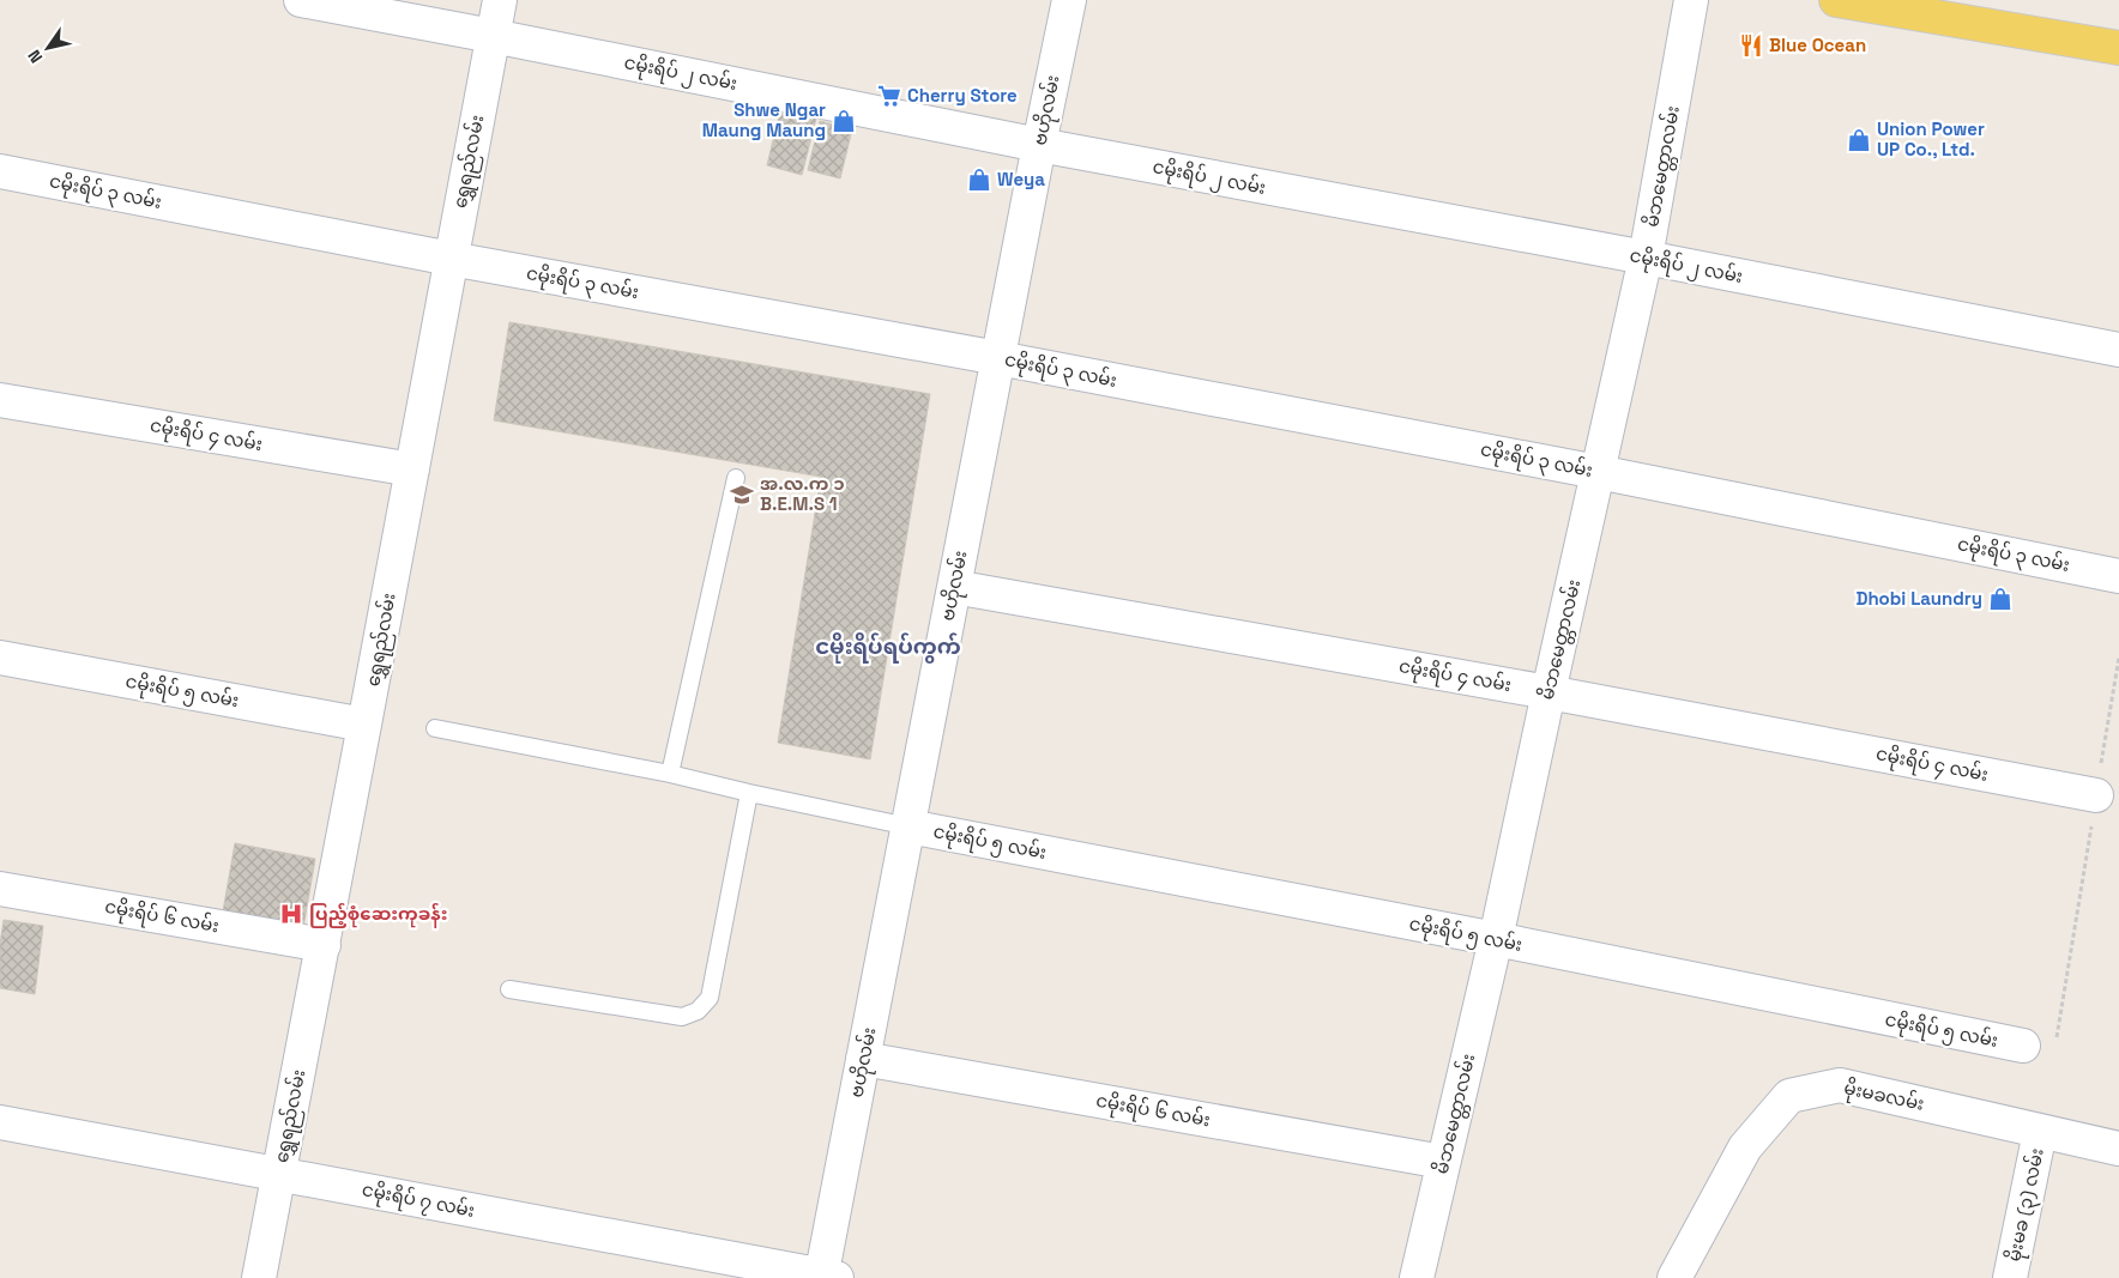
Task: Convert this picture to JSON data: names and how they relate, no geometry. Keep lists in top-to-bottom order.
{
  "streets": {
    "street": [
      "ငမိုးရိပ် ၂ လမ်း",
      "ဗဟိုလမ်း",
      "ရွှေရည်လမ်း",
      "မိဘမေတ္တာလမ်း",
      "ငမိုးရိပ် ၃ လမ်း",
      "ငမိုးရိပ် ၄ လမ်း",
      "ငမိုးရိပ် ၅ လမ်း",
      "ငမိုးရိပ် ၆ လမ်း",
      "မိုးမခလမ်း",
      "ငမိုးရိပ် ၇ လမ်း",
      "မိုးမခ (၃) လမ်း"
    ]
  },
  "crossings": [
    ["ငမိုးရိပ် ၂ လမ်း", "ဗဟိုလမ်း"],
    ["ငမိုးရိပ် ၂ လမ်း", "ရွှေရည်လမ်း"],
    ["ငမိုးရိပ် ၂ လမ်း", "မိဘမေတ္တာလမ်း"],
    ["ဗဟိုလမ်း", "ငမိုးရိပ် ၃ လမ်း"],
    ["ဗဟိုလမ်း", "ငမိုးရိပ် ၄ လမ်း"],
    ["ဗဟိုလမ်း", "ငမိုးရိပ် ၅ လမ်း"],
    ["ဗဟိုလမ်း", "ငမိုးရိပ် ၆ လမ်း"],
    ["ဗဟိုလမ်း", "ငမိုးရိပ် ၇ လမ်း"],
    ["ရွှေရည်လမ်း", "ငမိုးရိပ် ၃ လမ်း"],
    ["ရွှေရည်လမ်း", "ငမိုးရိပ် ၄ လမ်း"],
    ["ရွှေရည်လမ်း", "ငမိုးရိပ် ၅ လမ်း"],
    ["ရွှေရည်လမ်း", "ငမိုးရိပ် ၆ လမ်း"],
    ["ရွှေရည်လမ်း", "ငမိုးရိပ် ၇ လမ်း"],
    ["မိဘမေတ္တာလမ်း", "ငမိုးရိပ် ၃ လမ်း"],
    ["မိဘမေတ္တာလမ်း", "ငမိုးရိပ် ၄ လမ်း"],
    ["မိဘမေတ္တာလမ်း", "ငမိုးရိပ် ၅ လမ်း"],
    ["မိဘမေတ္တာလမ်း", "ငမိုးရိပ် ၆ လမ်း"],
    ["မိုးမခလမ်း", "မိုးမခ (၃) လမ်း"]
  ],
  "districts": ["ငမိုးရိပ်ရပ်ကွက်"],
  "places": {
    "restaurant": ["Blue Ocean"],
    "supermarket": ["Cherry Store"],
    "shop": [
      "Shwe Ngar Maung Maung",
      "Union Power UP Co., Ltd.",
      "Weya",
      "Dhobi Laundry"
    ],
    "school or university": ["အ.လ.က ၁ B.E.M.S 1"],
    "hospital": ["ပြည့်စုံဆေးကုခန်း"]
  },
  "north": "bottom left"
}
